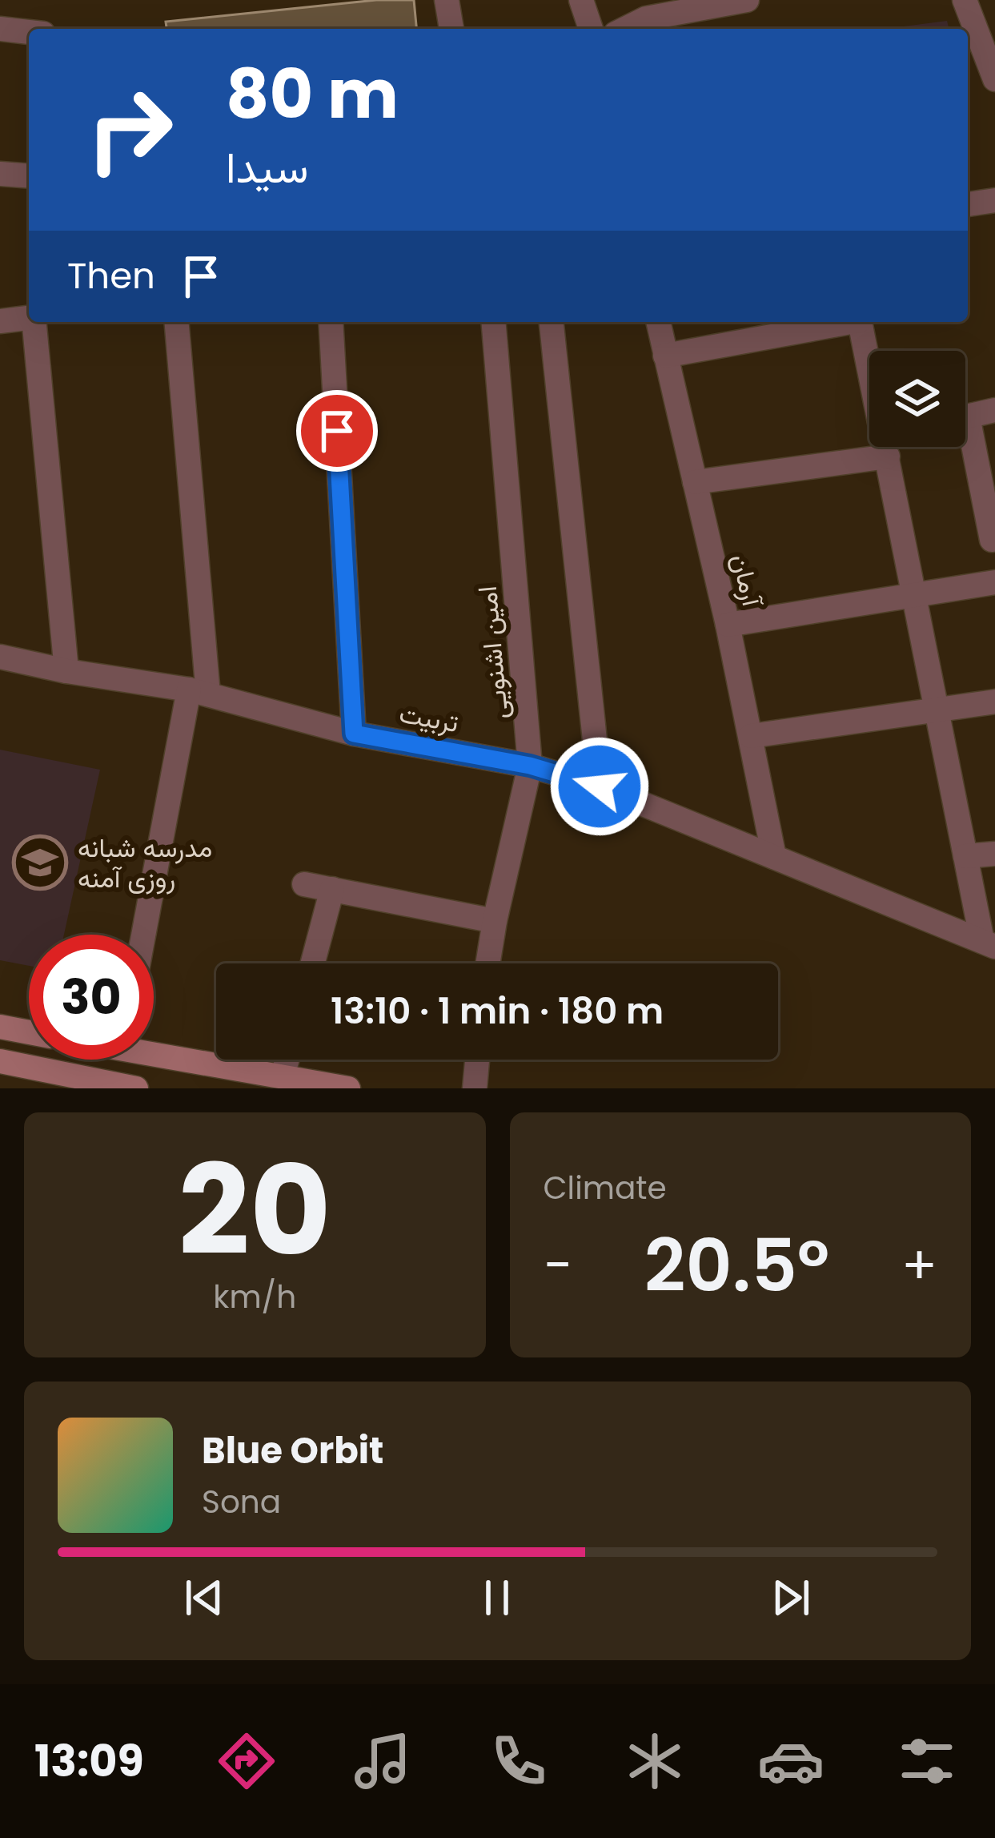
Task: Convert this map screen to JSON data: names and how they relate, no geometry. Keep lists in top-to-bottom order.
{
  "streets": {
    "street": ["آرمان", "امین اشنویی", "تربیت"]
  },
  "crossings": [
    ["آرمان", "تربیت"],
    ["امین اشنویی", "تربیت"]
  ],
  "places": {
    "school or university": ["مدرسه شبانه روزی آمنه"]
  },
  "page": {
    "turn": ["80 m", "سیدا"],
    "then": "Then",
    "limit": "30",
    "trip": "13:10 · 1 min · 180 m",
    "tile": [
      ["20", "km/h"],
      "Climate"
    ],
    "heat": ["−", "20.5°", "+"],
    "song": ["Blue Orbit", "Sona"],
    "tabs": "13:09"
  }
}
